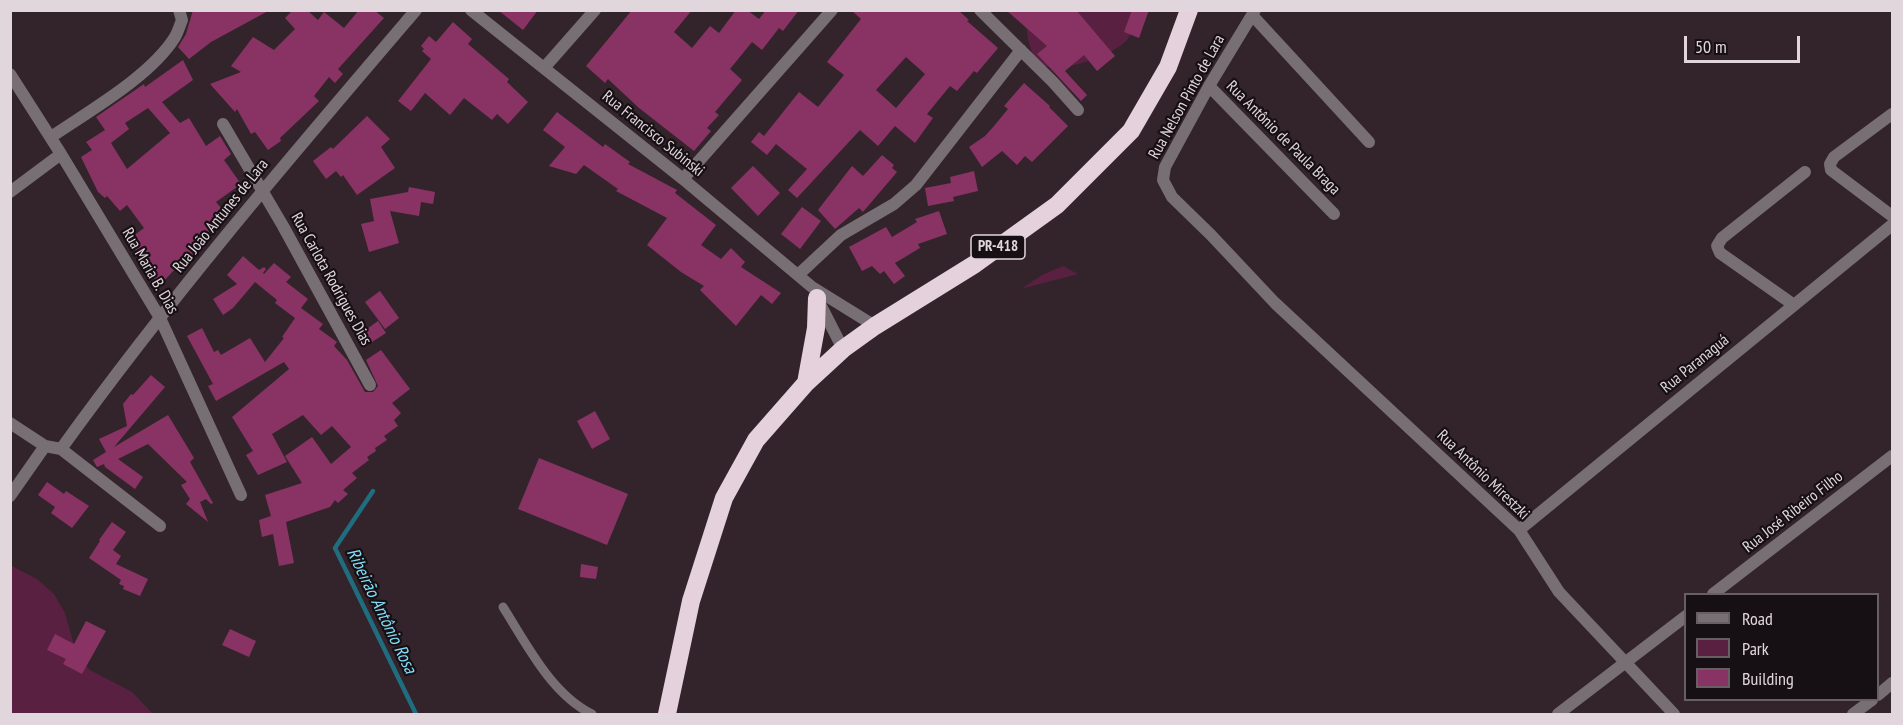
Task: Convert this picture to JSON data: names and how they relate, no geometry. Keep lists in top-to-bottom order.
{
  "streets": {
    "highway": ["PR-418"],
    "street": [
      "Rua Nelson Pinto de Lara",
      "Rua Francisco Subinski",
      "Rua Antônio de Paula Braga",
      "Rua João Antunes de Lara",
      "Rua Maria B. Dias",
      "Rua Carlota Rodrigues Dias",
      "Rua Paranaguá",
      "Rua Antônio Mirestzki",
      "Rua José Ribeiro Filho"
    ]
  },
  "crossings": [
    ["Rua Nelson Pinto de Lara", "Rua Antônio de Paula Braga"],
    ["Rua Nelson Pinto de Lara", "Rua Antônio Mirestzki"],
    ["Rua Francisco Subinski", "PR-418"],
    ["Rua João Antunes de Lara", "Rua Maria B. Dias"],
    ["Rua João Antunes de Lara", "Rua Carlota Rodrigues Dias"],
    ["Rua Paranaguá", "Rua Antônio Mirestzki"]
  ],
  "water": ["Ribeirão Antônio Rosa"],
  "legend": ["Road", "Park", "Building"],
  "scale_bar": "50 m"
}
